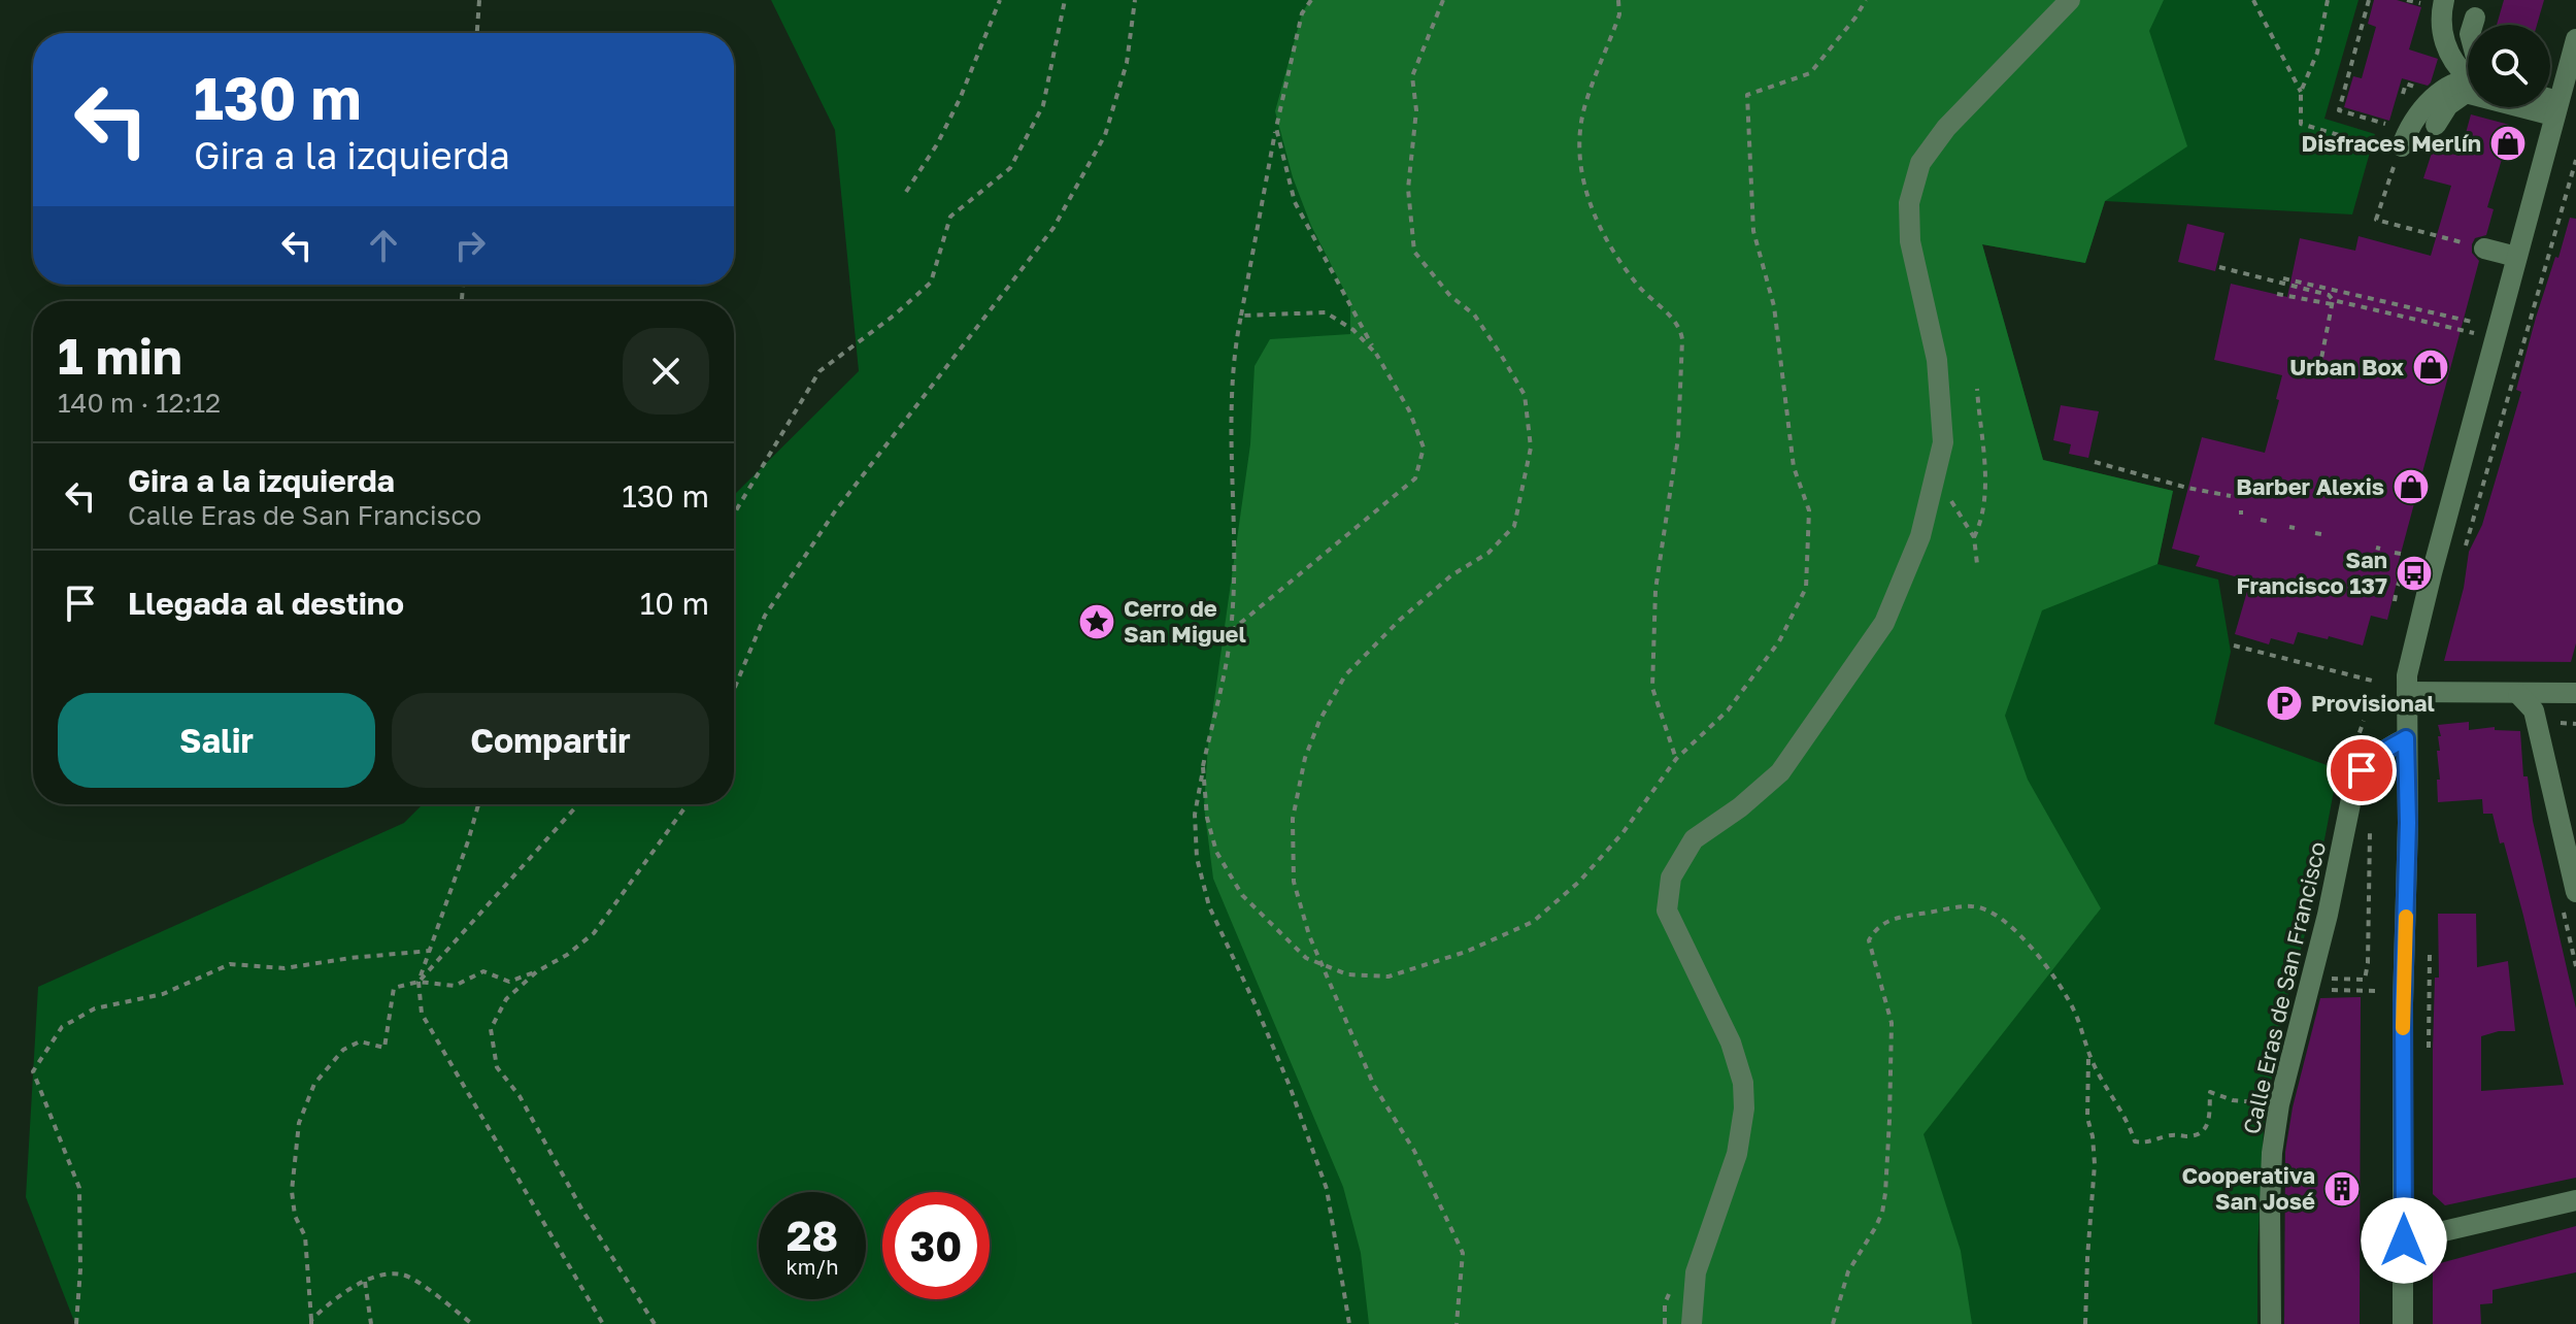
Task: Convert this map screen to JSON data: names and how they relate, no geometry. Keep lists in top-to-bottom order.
{
  "streets": {
    "street": ["Calle Eras de San Francisco"]
  },
  "places": {
    "shop": ["Disfraces Merlín", "Urban Box", "Barber Alexis"],
    "bus stop": ["San Francisco 137"],
    "place": ["Cerro de San Miguel"],
    "parking": ["Provisional"],
    "building": ["Cooperativa San José"]
  },
  "page": {
    "turn": ["130 m", "Gira a la izquierda"],
    "heading": ["1 min", "140 m · 12:12"],
    "list": [
      {
        "name": "Gira a la izquierda",
        "note": "Calle Eras de San Francisco",
        "value": "130 m"
      },
      {
        "name": "Llegada al destino",
        "value": "10 m"
      }
    ],
    "buttons": ["Salir", "Compartir"],
    "speed": "28 km/h",
    "limit": "30"
  }
}
